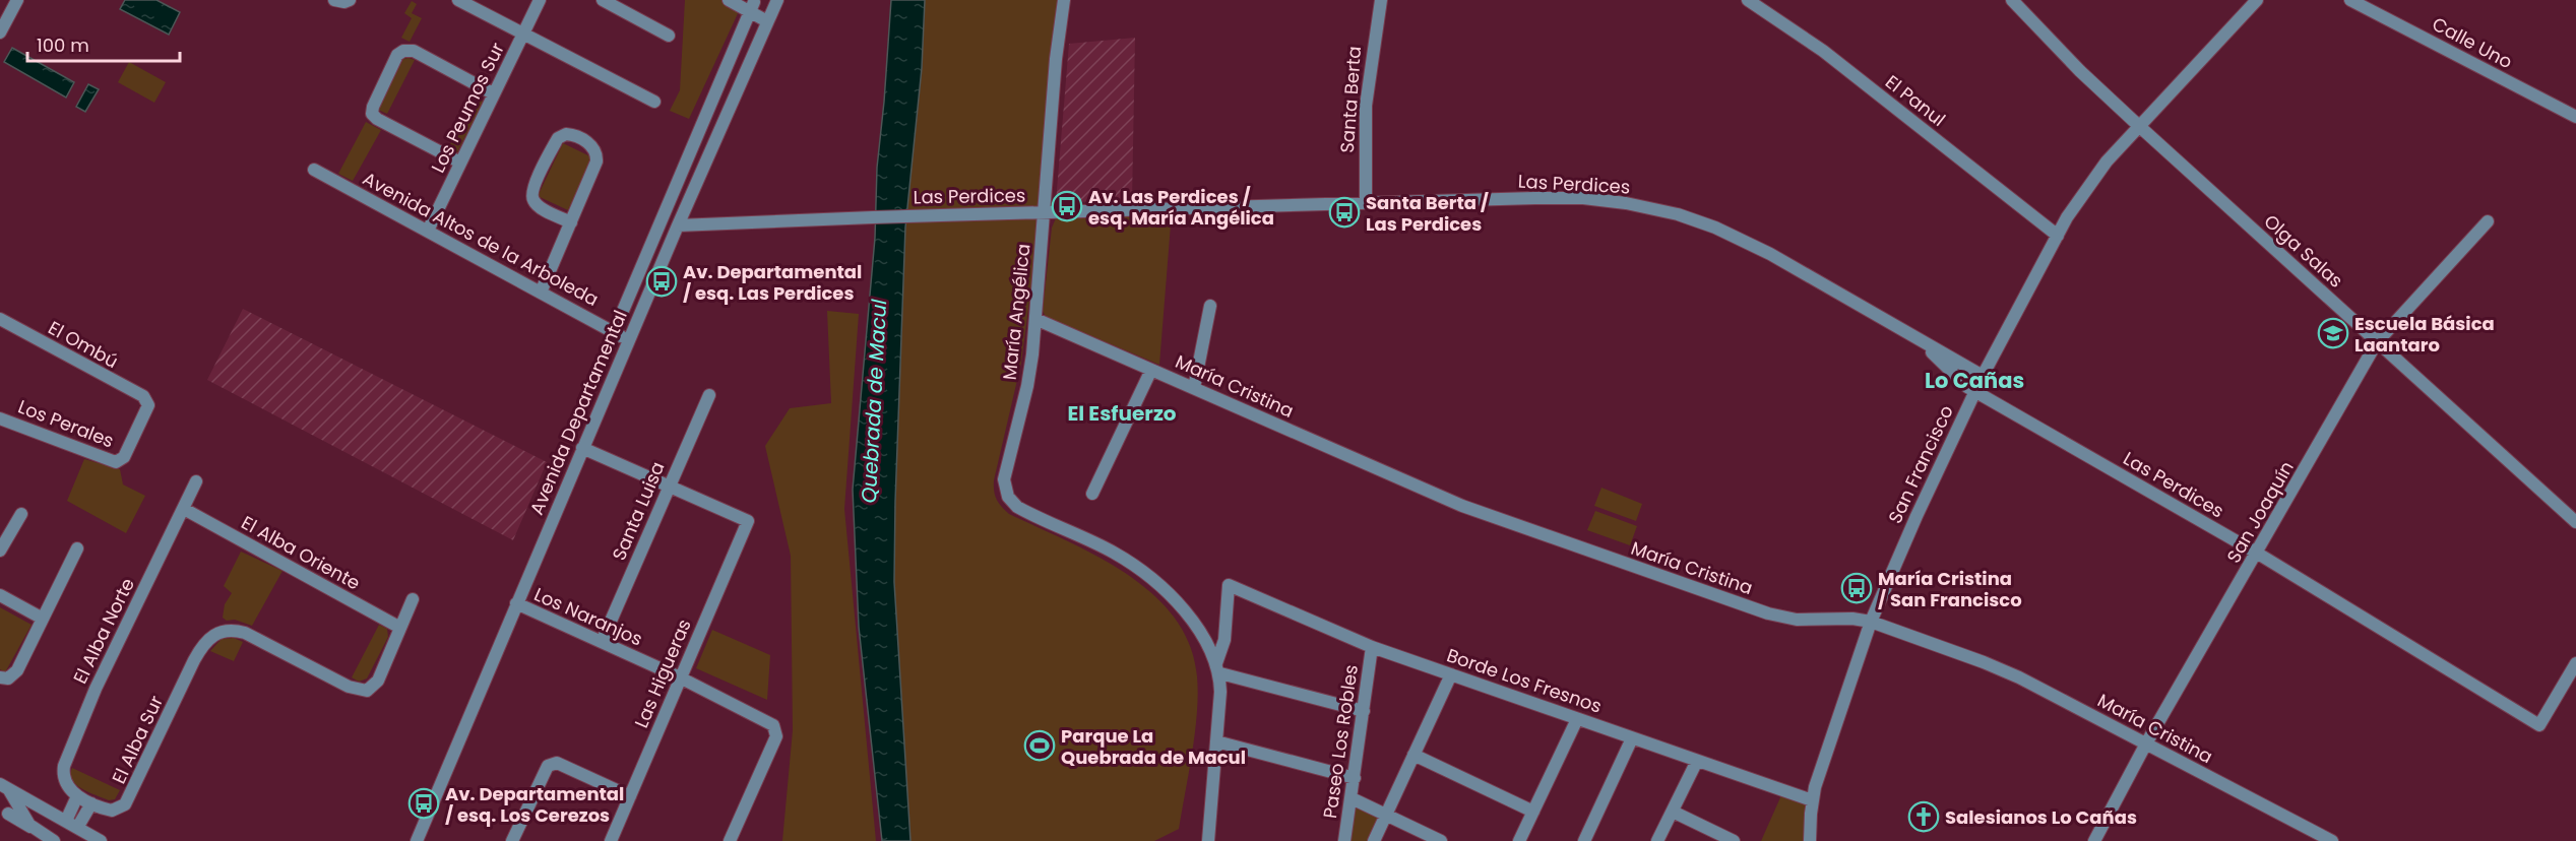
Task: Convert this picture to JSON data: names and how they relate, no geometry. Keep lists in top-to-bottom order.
{
  "streets": {
    "street": [
      "Calle Uno",
      "Santa Berta",
      "El Panul",
      "Los Peumos Sur",
      "Las Perdices",
      "Avenida Altos de la Arboleda",
      "Olga Salas",
      "María Angélica",
      "El Ombú",
      "María Cristina",
      "Avenida Departamental",
      "Los Perales",
      "San Francisco",
      "Santa Luisa",
      "San Joaquín",
      "El Alba Oriente",
      "Los Naranjos",
      "El Alba Norte",
      "Las Higueras",
      "Borde Los Fresnos",
      "El Alba Sur",
      "Paseo Los Robles"
    ]
  },
  "crossings": [
    ["Santa Berta", "Las Perdices"],
    ["El Panul", "San Francisco"],
    ["Los Peumos Sur", "Avenida Altos de la Arboleda"],
    ["Las Perdices", "María Angélica"],
    ["Las Perdices", "Avenida Departamental"],
    ["Las Perdices", "San Francisco"],
    ["Las Perdices", "San Joaquín"],
    ["Avenida Altos de la Arboleda", "Avenida Departamental"],
    ["Olga Salas", "San Francisco"],
    ["Olga Salas", "San Joaquín"],
    ["María Angélica", "María Cristina"],
    ["María Angélica", "Borde Los Fresnos"],
    ["El Ombú", "Los Perales"],
    ["María Cristina", "San Francisco"],
    ["María Cristina", "San Joaquín"],
    ["Avenida Departamental", "Los Naranjos"],
    ["San Francisco", "Borde Los Fresnos"],
    ["Santa Luisa", "Los Naranjos"],
    ["Santa Luisa", "Las Higueras"],
    ["El Alba Oriente", "El Alba Norte"],
    ["El Alba Oriente", "El Alba Sur"],
    ["Los Naranjos", "Las Higueras"],
    ["Borde Los Fresnos", "Paseo Los Robles"]
  ],
  "districts": ["Lo Cañas", "El Esfuerzo"],
  "water": ["Quebrada de Macul"],
  "places": {
    "bus stop": [
      "Av. Las Perdices / esq. María Angélica",
      "Santa Berta / Las Perdices",
      "Av. Departamental / esq. Las Perdices",
      "María Cristina / San Francisco",
      "Av. Departamental / esq. Los Cerezos"
    ],
    "school or university": ["Escuela Básica Laantaro"],
    "sports": ["Parque La Quebrada de Macul"],
    "church": ["Salesianos Lo Cañas"]
  },
  "scale_bar": "100 m"
}
